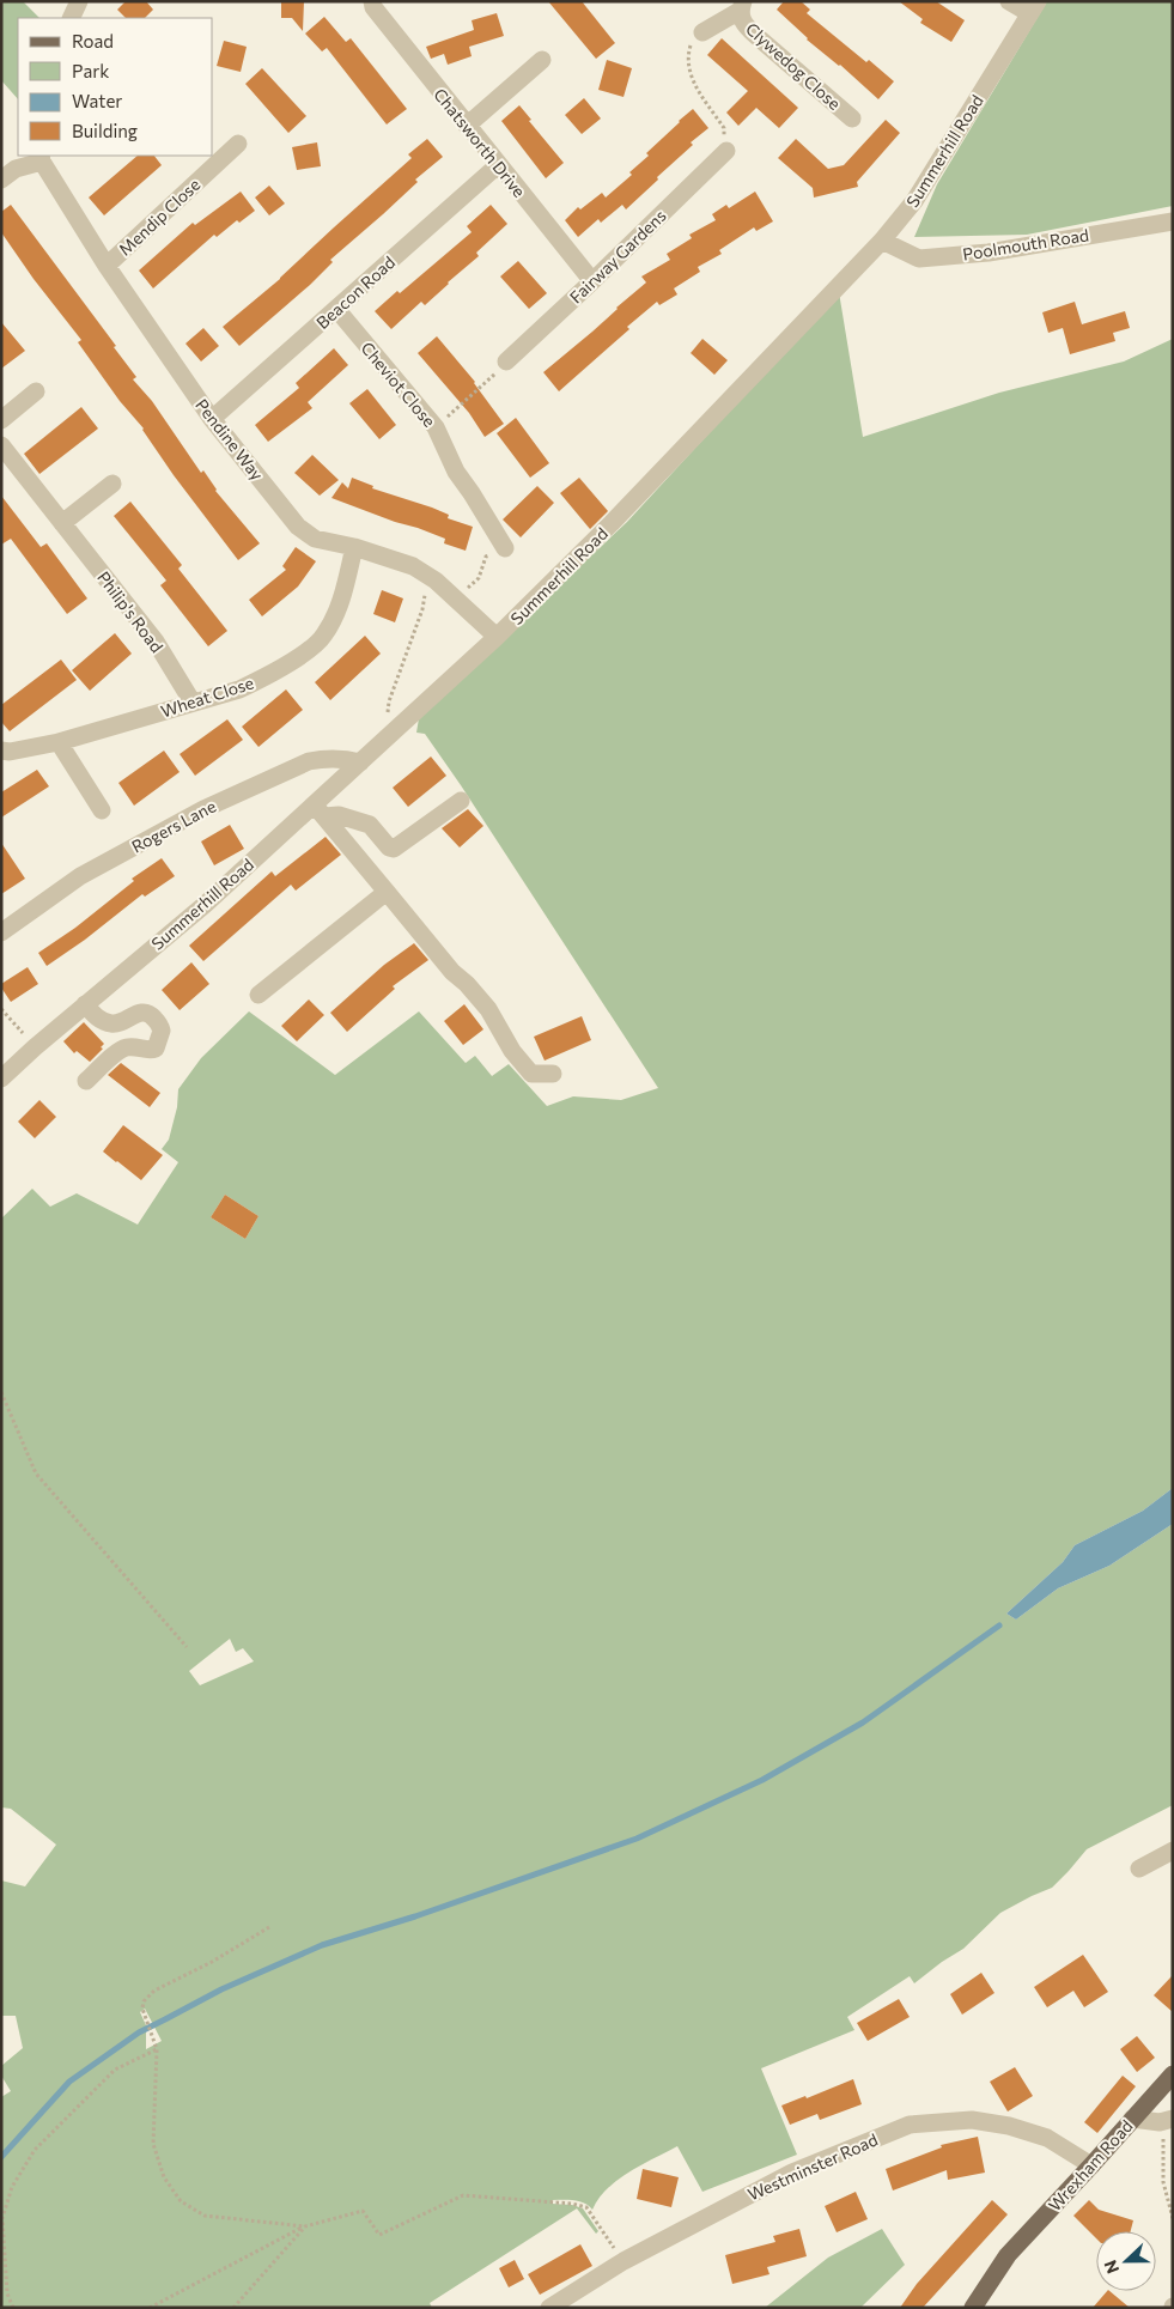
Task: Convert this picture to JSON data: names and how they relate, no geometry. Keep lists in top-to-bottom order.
{
  "streets": {
    "main road": ["Wrexham Road"],
    "street": [
      "Clywedog Close",
      "Chatsworth Drive",
      "Summerhill Road",
      "Mendip Close",
      "Poolmouth Road",
      "Fairway Gardens",
      "Beacon Road",
      "Cheviot Close",
      "Pendine Way",
      "Philip's Road",
      "Wheat Close",
      "Rogers Lane",
      "Westminster Road"
    ]
  },
  "crossings": [
    ["Chatsworth Drive", "Fairway Gardens"],
    ["Chatsworth Drive", "Beacon Road"],
    ["Summerhill Road", "Poolmouth Road"],
    ["Summerhill Road", "Pendine Way"],
    ["Summerhill Road", "Rogers Lane"],
    ["Mendip Close", "Pendine Way"],
    ["Beacon Road", "Cheviot Close"],
    ["Beacon Road", "Pendine Way"],
    ["Pendine Way", "Wheat Close"],
    ["Philip's Road", "Wheat Close"],
    ["Wrexham Road", "Westminster Road"]
  ],
  "legend": [
    "Road",
    "Park",
    "Water",
    "Building"
  ],
  "north": "left"
}
